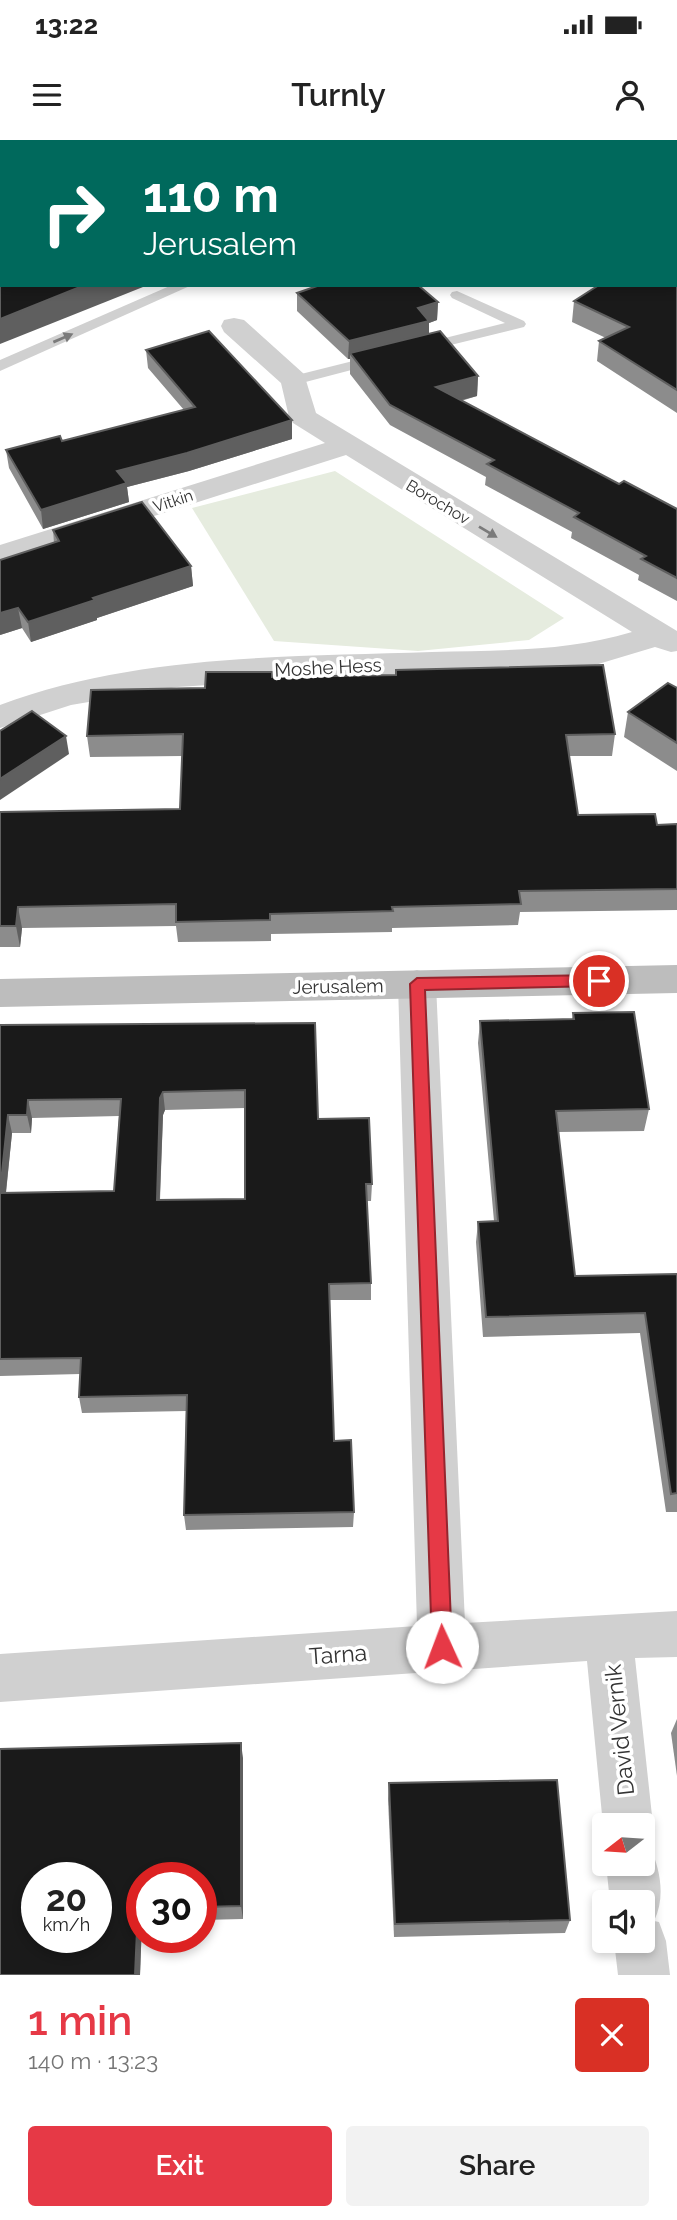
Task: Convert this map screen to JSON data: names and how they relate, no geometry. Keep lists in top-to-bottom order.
{
  "streets": {
    "street": [
      "Vitkin",
      "Borochov",
      "Moshe Hess",
      "Jerusalem",
      "Tarna",
      "David Vernik"
    ]
  },
  "crossings": [
    ["Vitkin", "Borochov"],
    ["Borochov", "Moshe Hess"],
    ["Tarna", "David Vernik"]
  ],
  "one_way": ["Borochov"],
  "north": "left",
  "page": {
    "status": "13:22",
    "header": "Turnly",
    "turn": ["110 m", "Jerusalem"],
    "speed": "20 km/h",
    "limit": "30",
    "heading": ["1 min", "140 m · 13:23"],
    "buttons": ["Exit", "Share"]
  }
}
